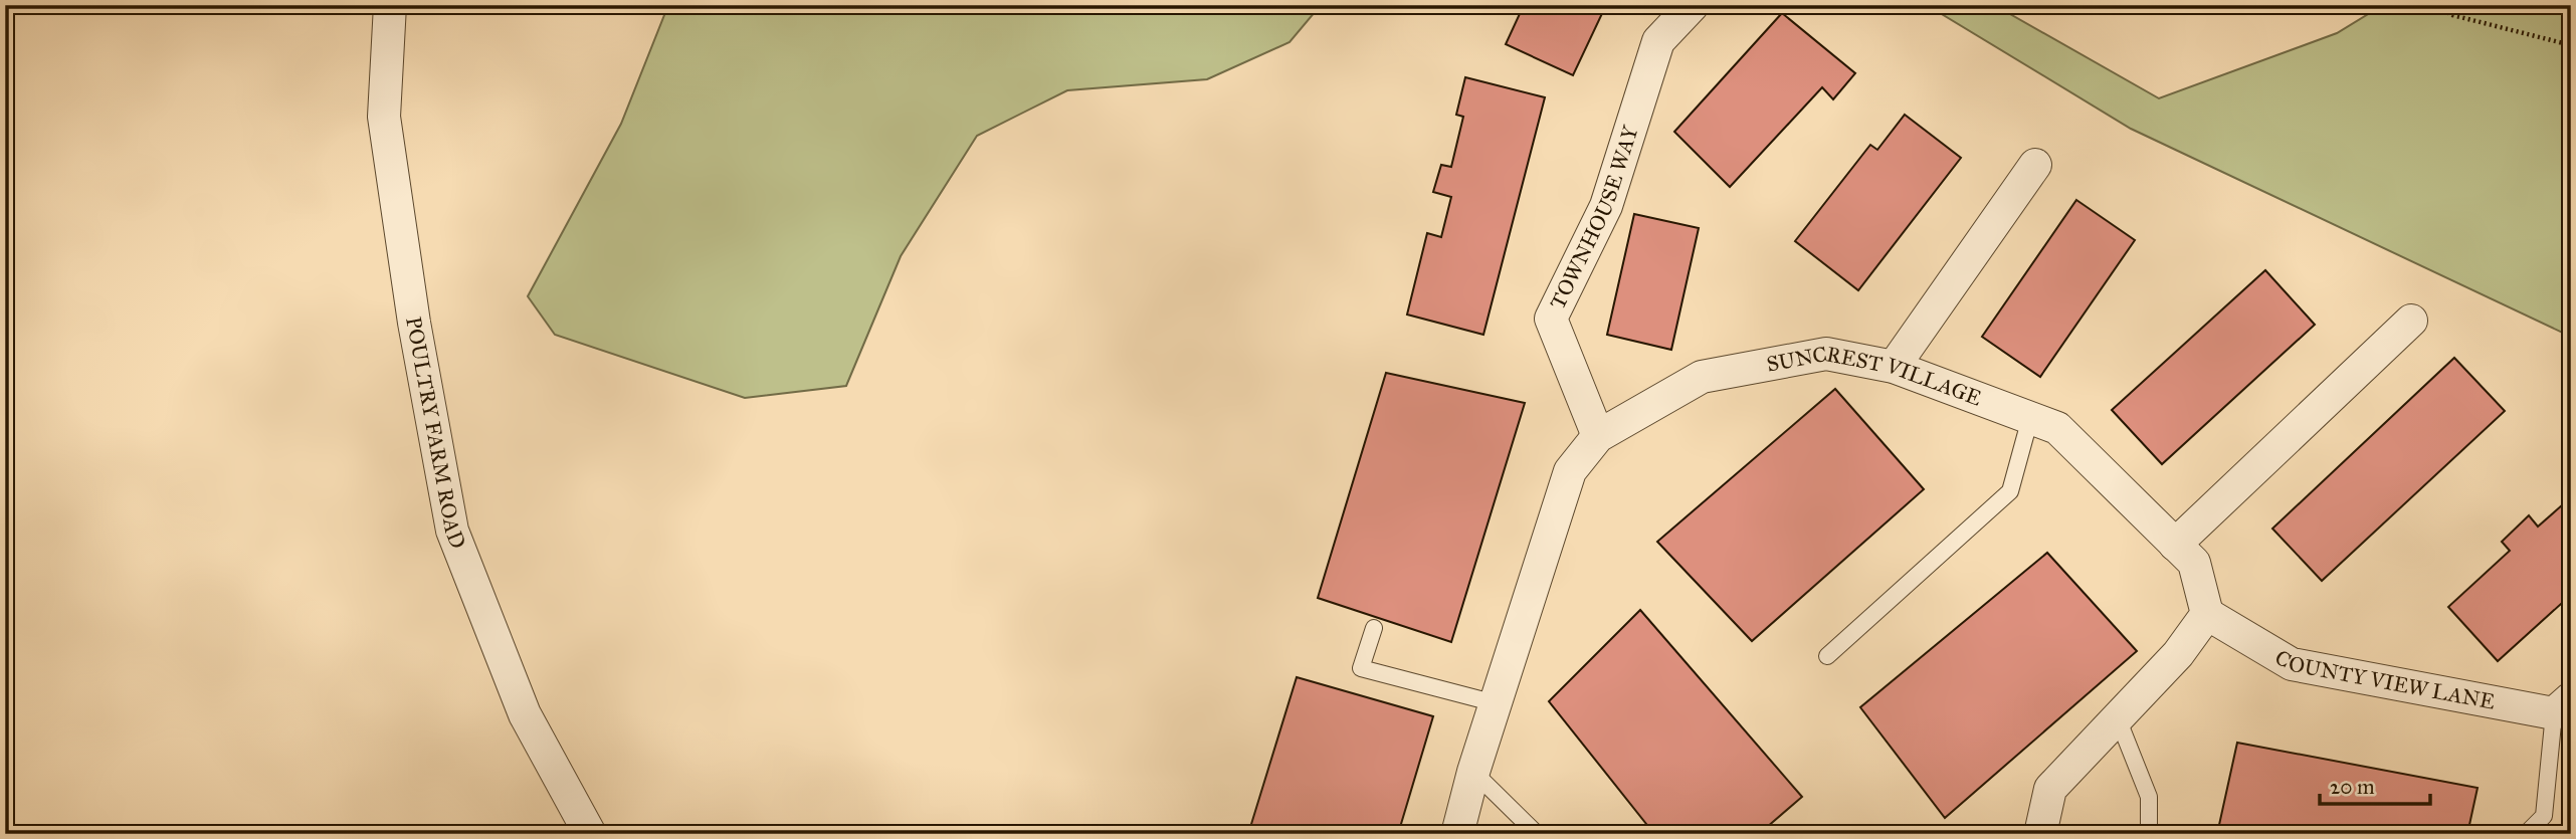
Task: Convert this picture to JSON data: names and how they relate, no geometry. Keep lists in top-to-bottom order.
{
  "streets": {
    "street": [
      "TOWNHOUSE WAY",
      "SUNCREST VILLAGE",
      "POULTRY FARM ROAD",
      "COUNTY VIEW LANE"
    ]
  },
  "crossings": [
    ["TOWNHOUSE WAY", "SUNCREST VILLAGE"],
    ["SUNCREST VILLAGE", "COUNTY VIEW LANE"]
  ],
  "scale_bar": "20 m"
}
